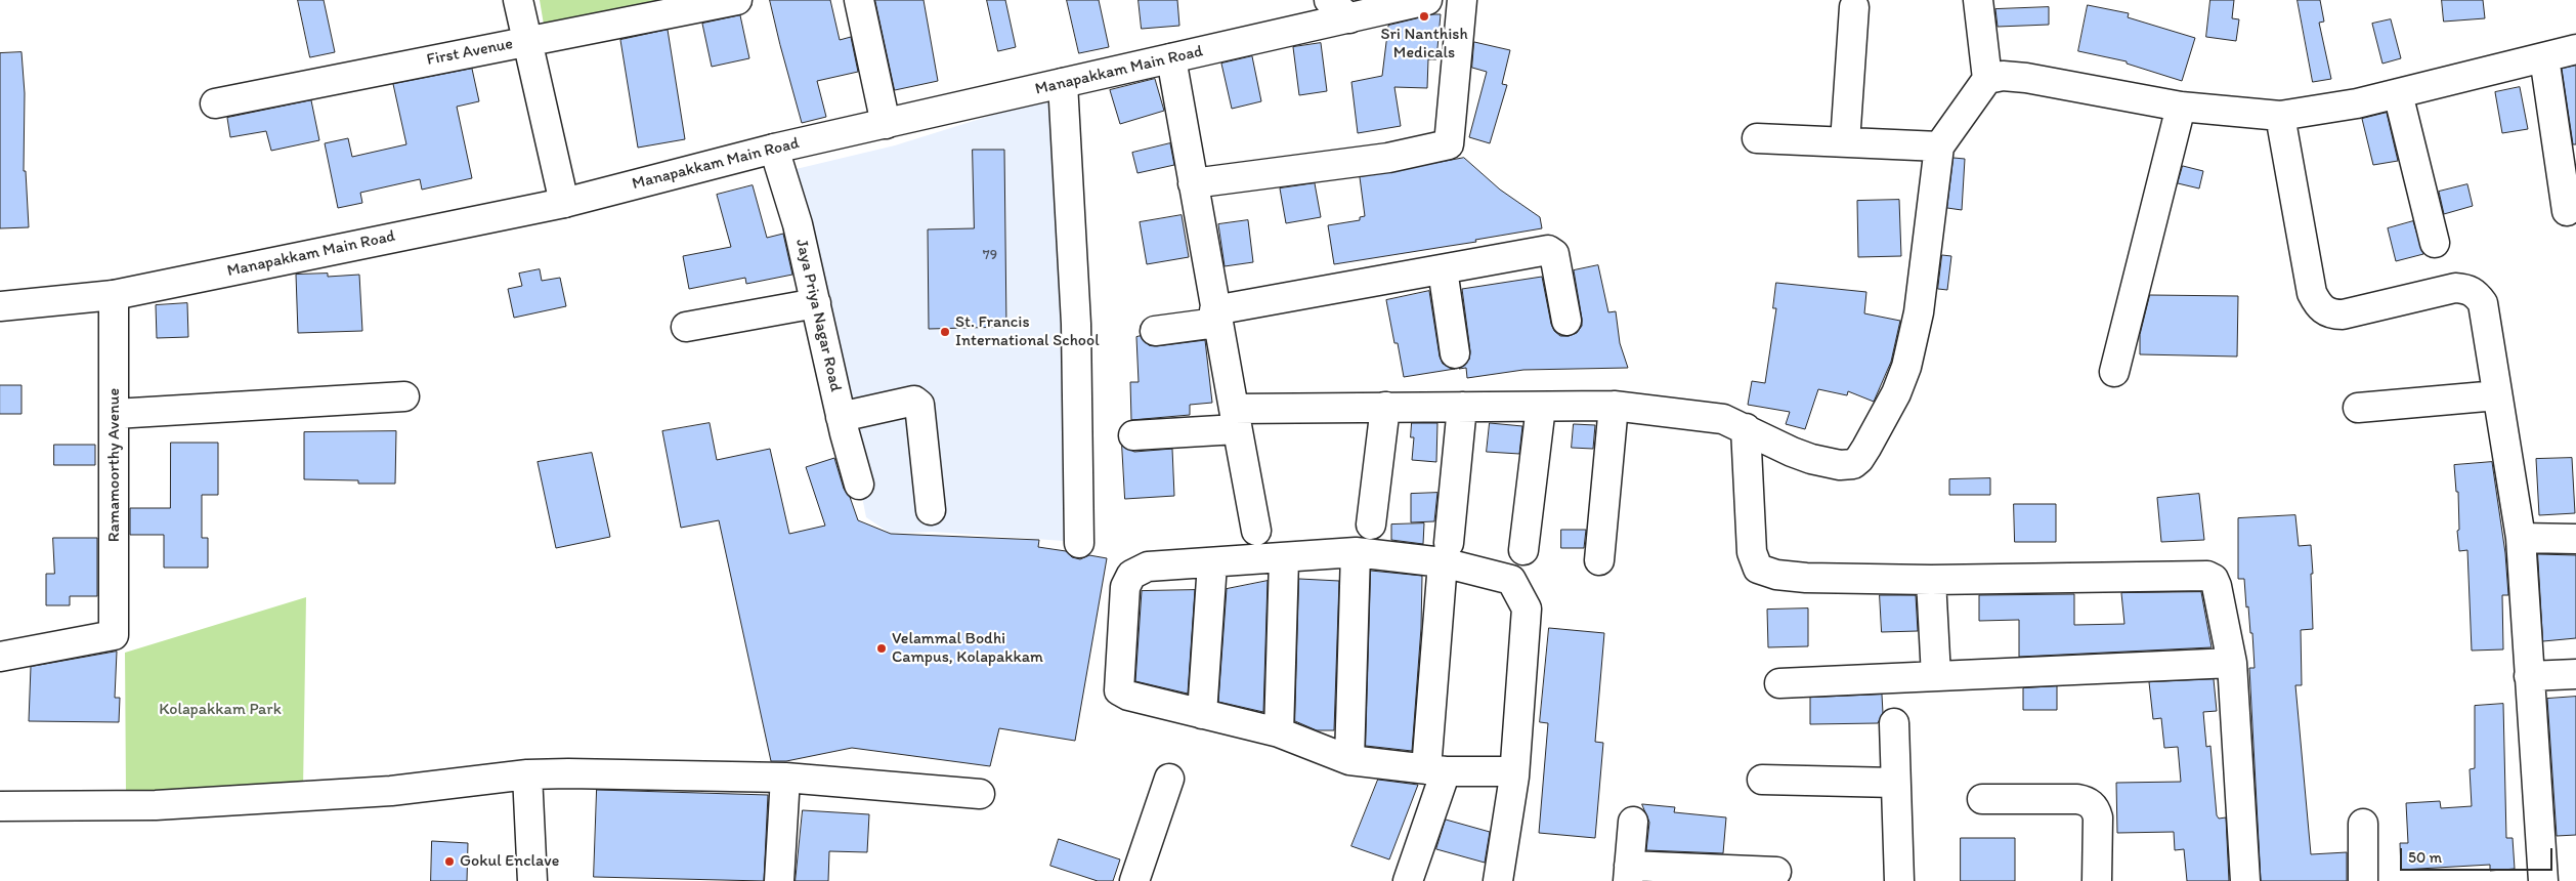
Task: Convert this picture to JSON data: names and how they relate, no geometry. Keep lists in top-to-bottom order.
{
  "streets": {
    "street": [
      "First Avenue",
      "Manapakkam Main Road",
      "Jaya Priya Nagar Road",
      "Ramamoorthy Avenue"
    ]
  },
  "crossings": [
    ["Manapakkam Main Road", "Jaya Priya Nagar Road"],
    ["Manapakkam Main Road", "Ramamoorthy Avenue"]
  ],
  "parks": ["Kolapakkam Park"],
  "places": [
    "Sri Nanthish Medicals",
    "St. Francis International School",
    "Velammal Bodhi Campus, Kolapakkam",
    "Gokul Enclave"
  ],
  "house_numbers": ["79"],
  "scale_bar": "50 m"
}
